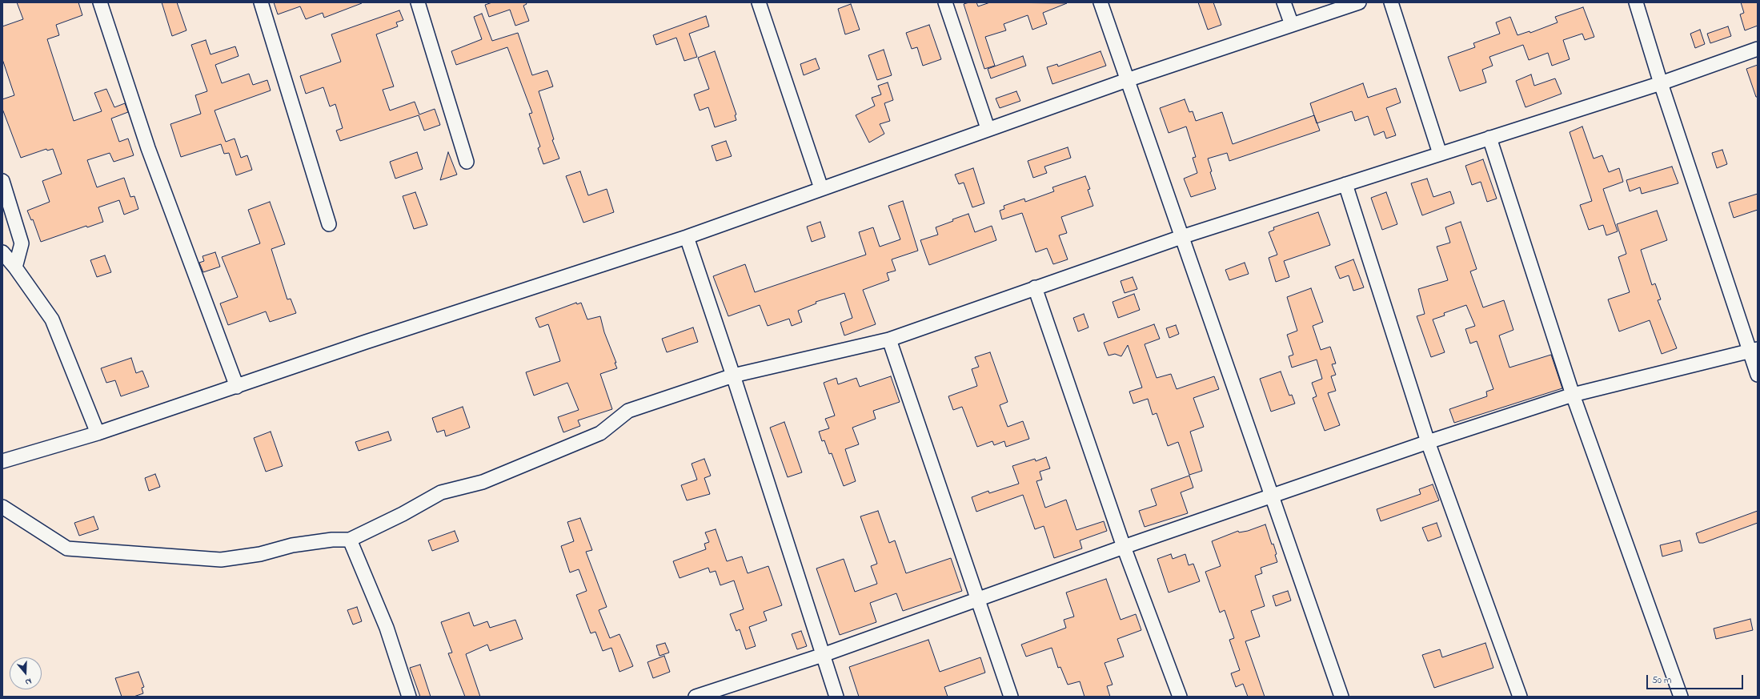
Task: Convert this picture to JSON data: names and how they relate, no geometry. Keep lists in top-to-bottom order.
{
  "scale_bar": "50 m",
  "north": "bottom"
}
